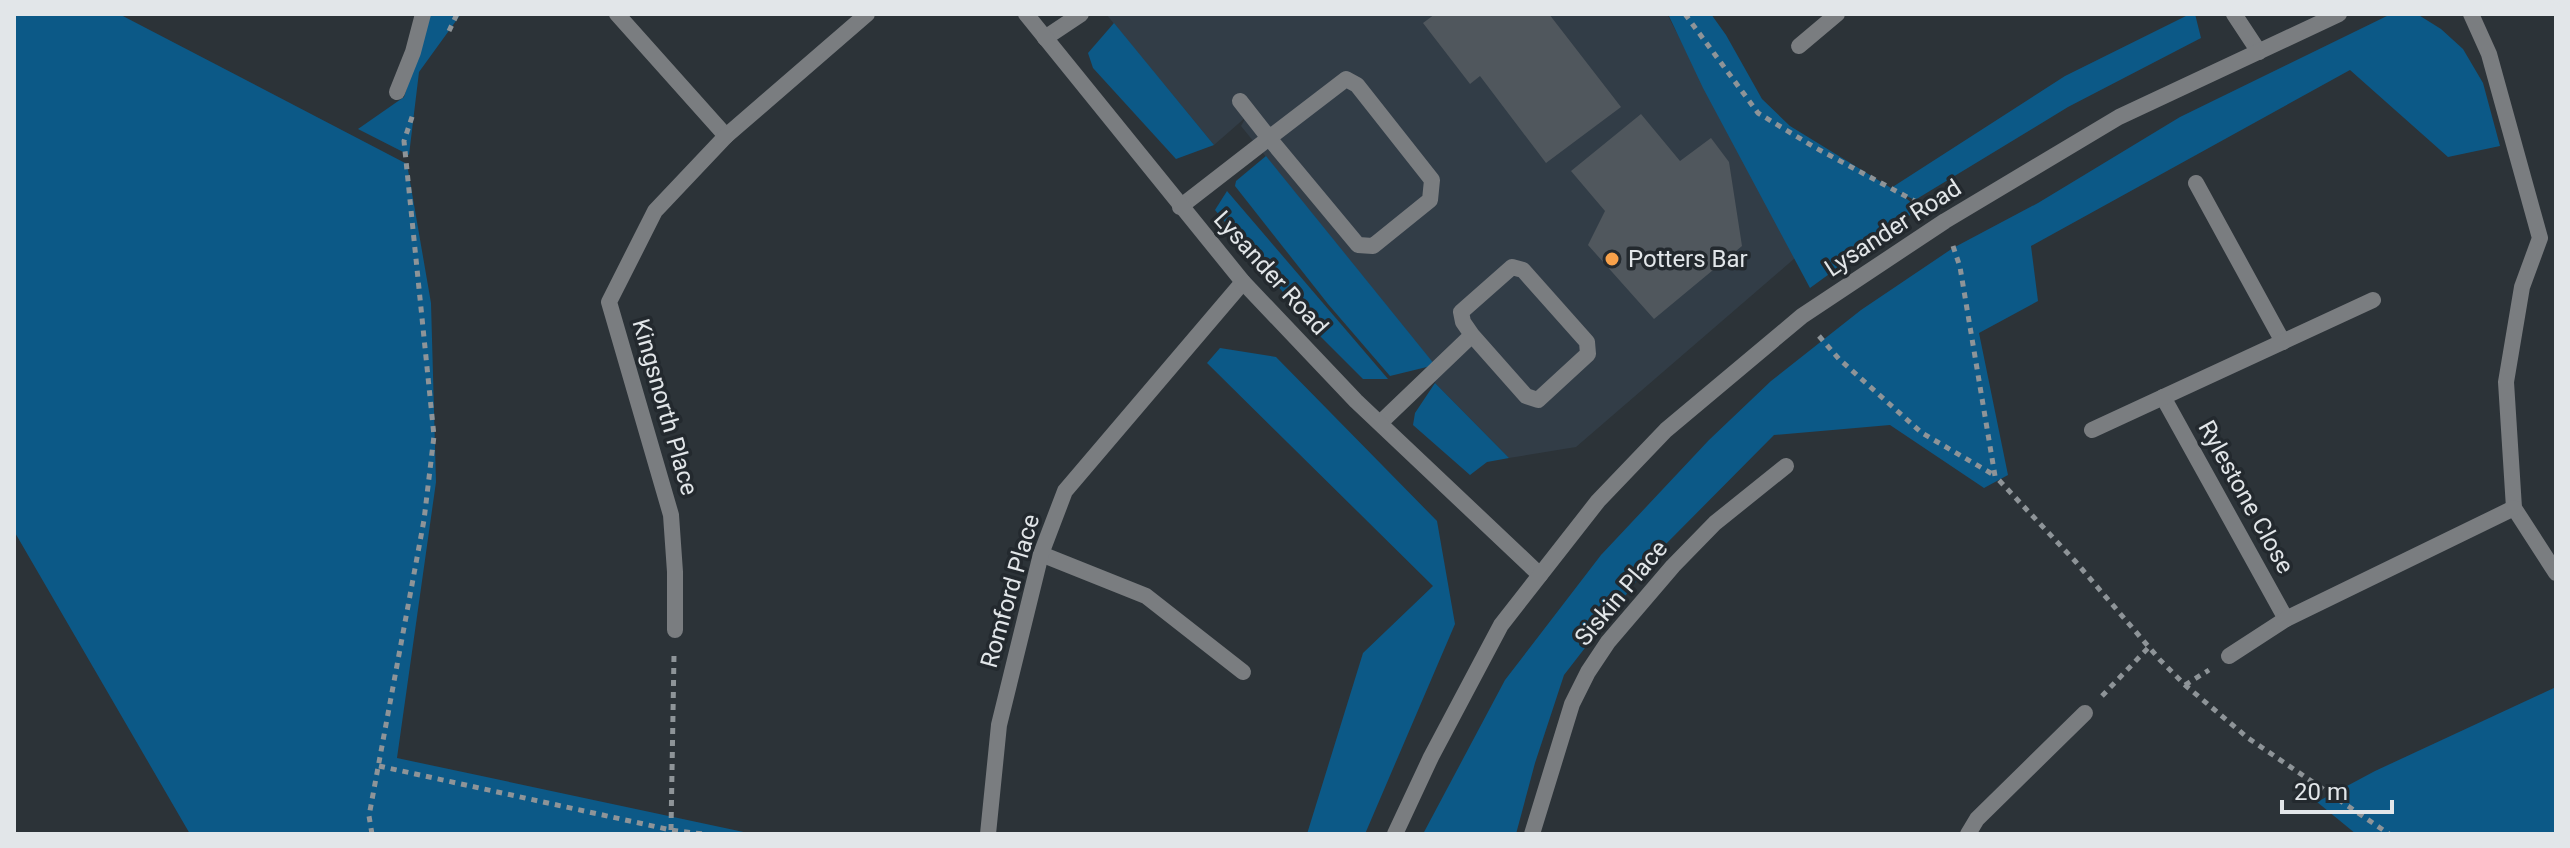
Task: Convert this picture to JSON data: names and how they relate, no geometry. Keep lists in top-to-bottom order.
{
  "streets": {
    "street": [
      "Lysander Road",
      "Kingsnorth Place",
      "Rylestone Close",
      "Romford Place",
      "Siskin Place"
    ]
  },
  "crossings": [
    ["Lysander Road", "Romford Place"]
  ],
  "places": ["Potters Bar"],
  "scale_bar": "20 m"
}
